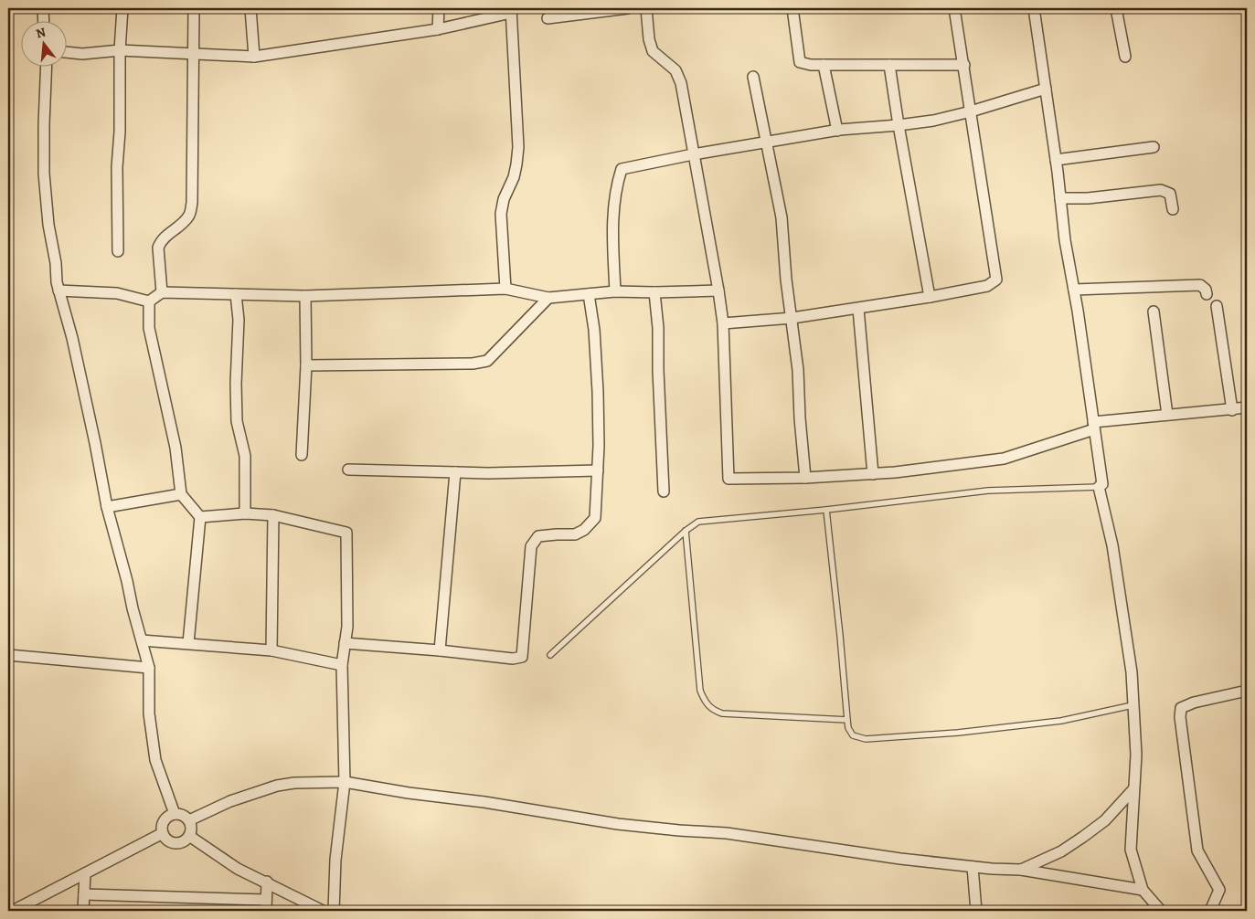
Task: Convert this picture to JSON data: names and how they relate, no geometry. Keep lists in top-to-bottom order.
{
  "north": "top"
}
